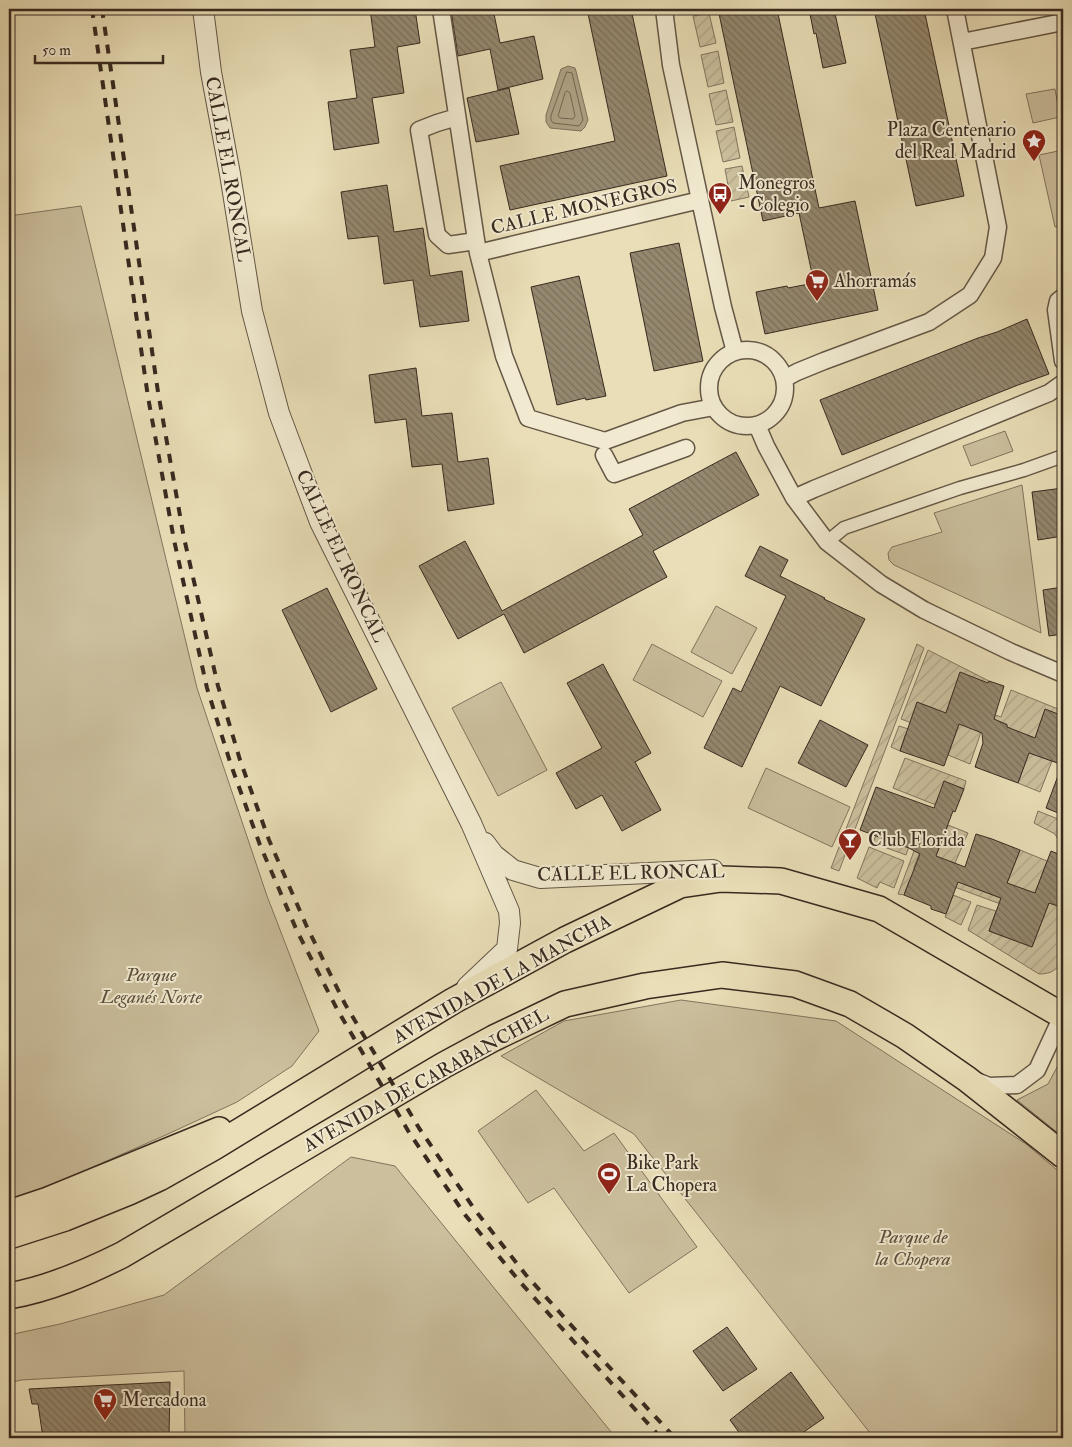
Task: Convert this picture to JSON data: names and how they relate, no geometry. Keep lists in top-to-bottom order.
{
  "streets": {
    "main road": ["AVENIDA DE LA MANCHA", "AVENIDA DE CARABANCHEL"],
    "street": ["CALLE EL RONCAL", "CALLE MONEGROS"]
  },
  "crossings": [
    ["CALLE EL RONCAL", "AVENIDA DE LA MANCHA"]
  ],
  "parks": ["Parque Leganés Norte", "Parque de la Chopera"],
  "places": {
    "place": ["Plaza Centenario del Real Madrid"],
    "bus stop": ["Monegros - Colegio"],
    "supermarket": ["Ahorramás", "Mercadona"],
    "bar": ["Club Florida"],
    "sports": ["Bike Park La Chopera"]
  },
  "scale_bar": "50 m"
}
